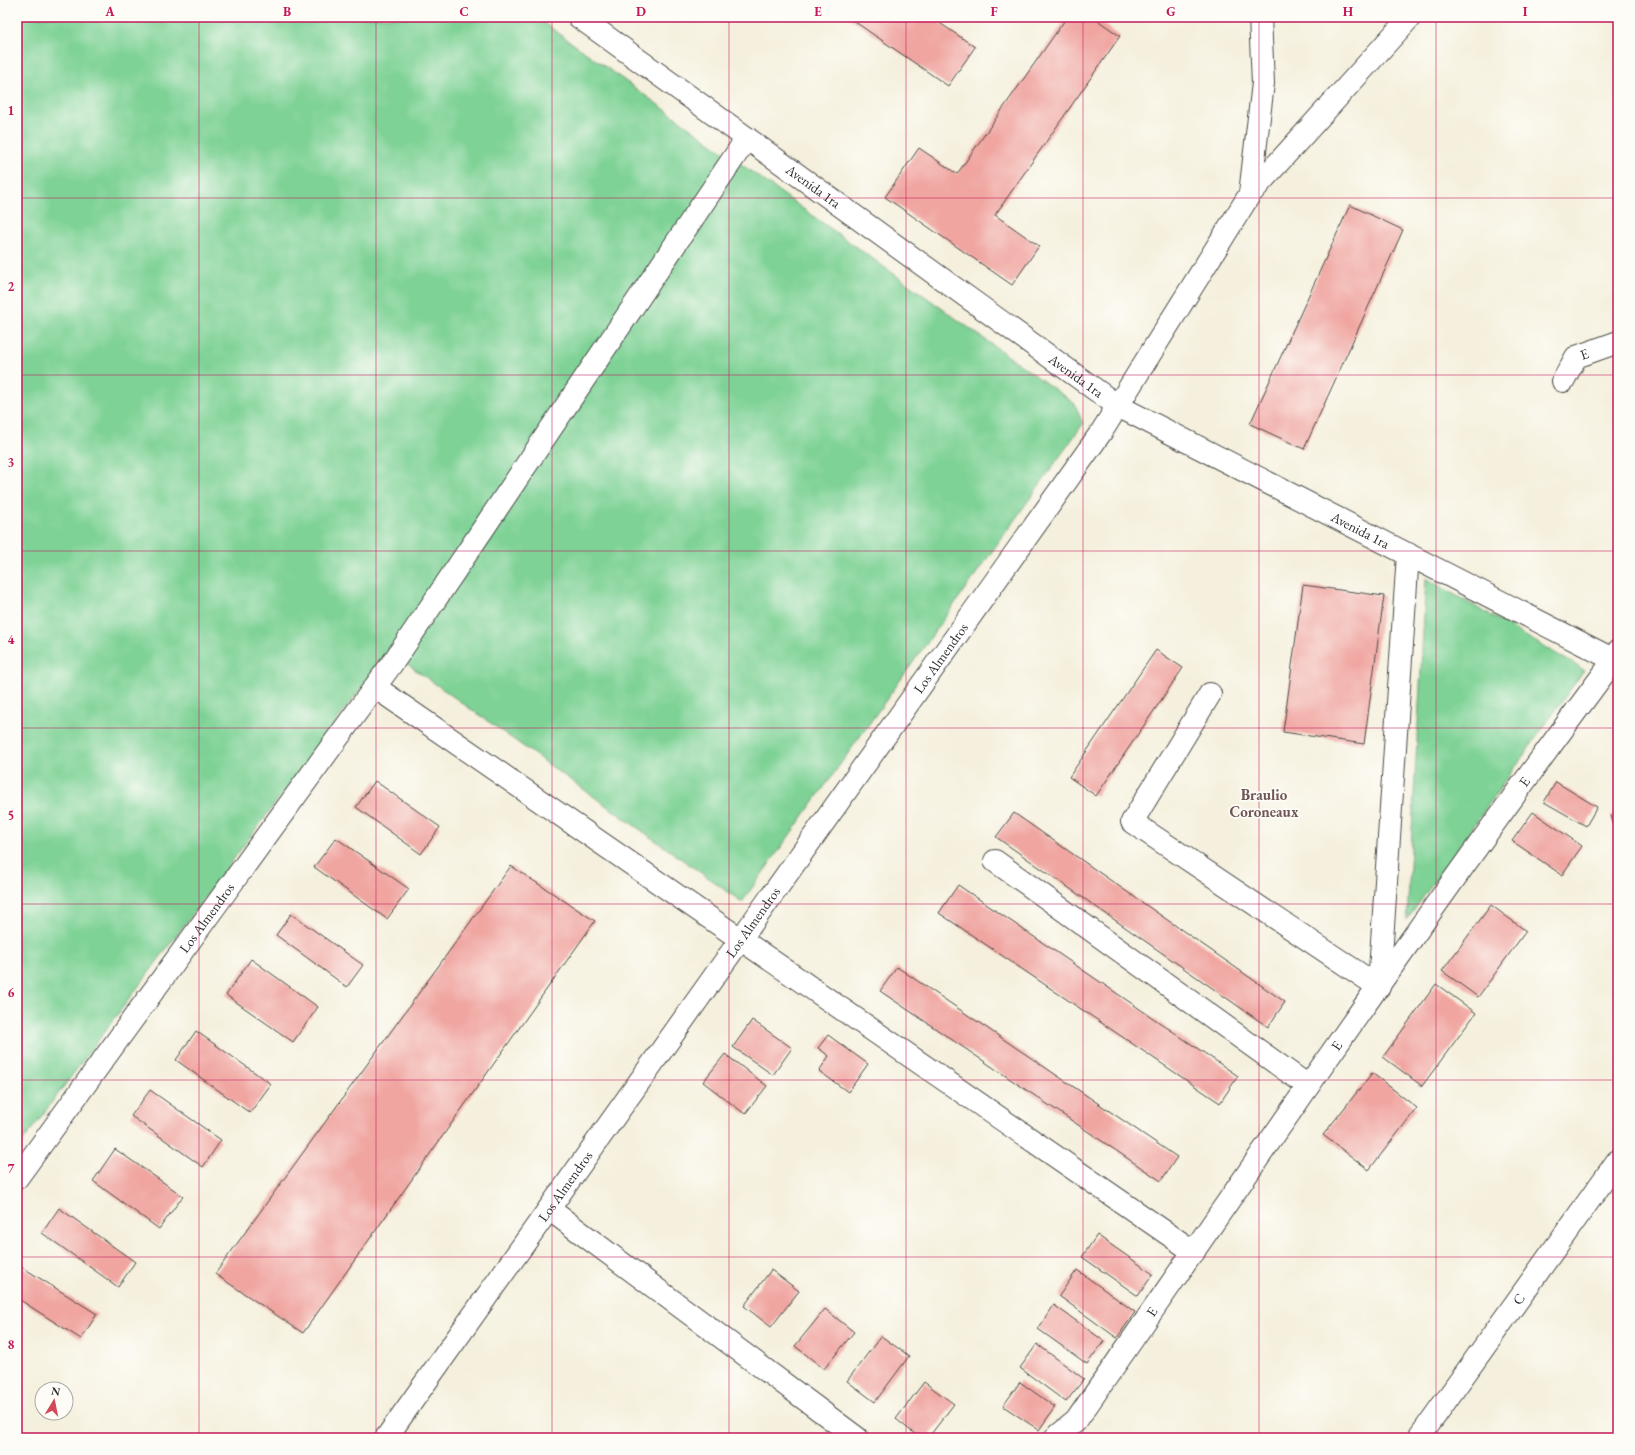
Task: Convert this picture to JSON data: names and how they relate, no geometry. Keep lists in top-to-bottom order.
{
  "streets": {
    "street": [
      "Avenida 1ra",
      "E",
      "Los Almendros",
      "C"
    ]
  },
  "crossings": [
    ["Avenida 1ra", "E"],
    ["Avenida 1ra", "Los Almendros"]
  ],
  "districts": ["Braulio Coroneaux"],
  "north": "top",
  "grid": {
    "columns": [
      "A",
      "B",
      "C",
      "D",
      "E",
      "F",
      "G",
      "H",
      "I"
    ],
    "rows": [
      "1",
      "2",
      "3",
      "4",
      "5",
      "6",
      "7",
      "8"
    ]
  }
}
